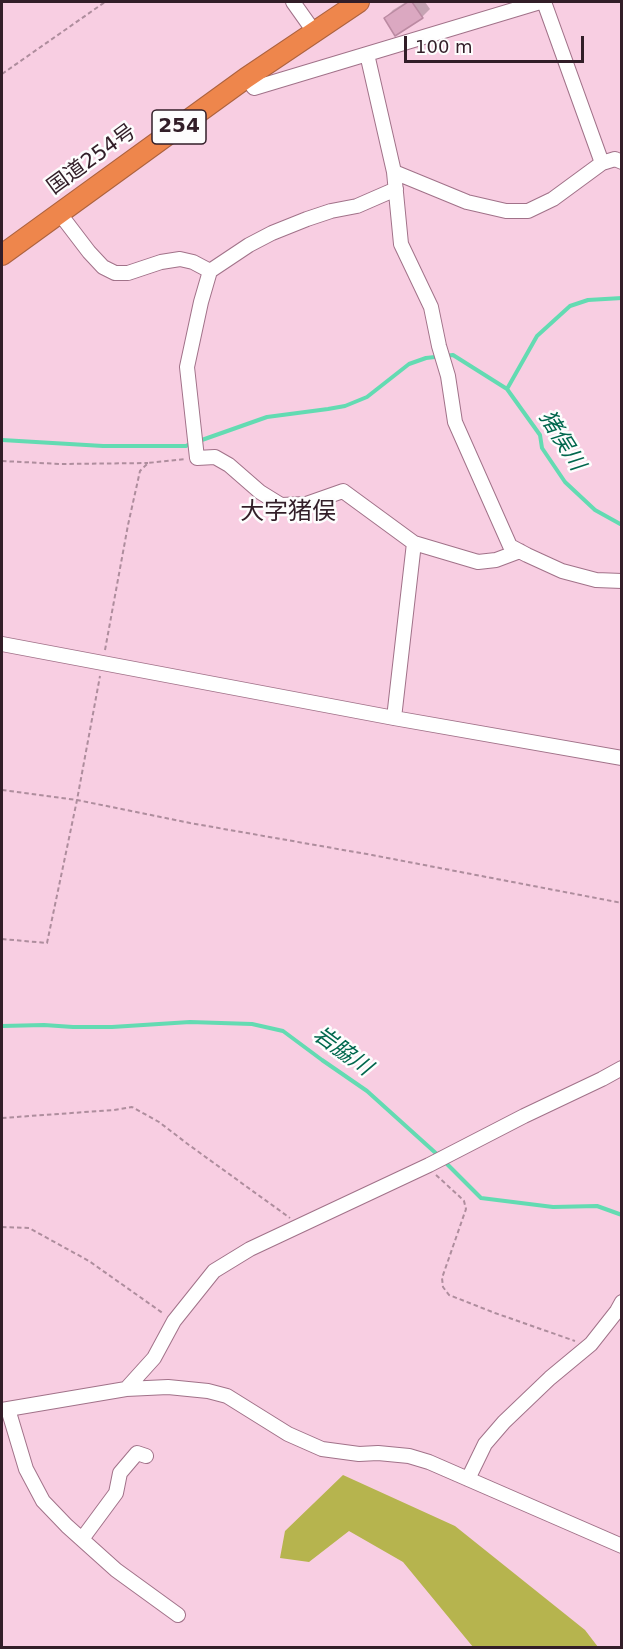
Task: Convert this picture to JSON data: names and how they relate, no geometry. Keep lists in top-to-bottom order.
{
  "streets": {
    "highway": ["254", "国道254号"]
  },
  "districts": ["大字猪俣"],
  "water": ["猪俣川", "岩脇川"],
  "scale_bar": "100 m"
}
